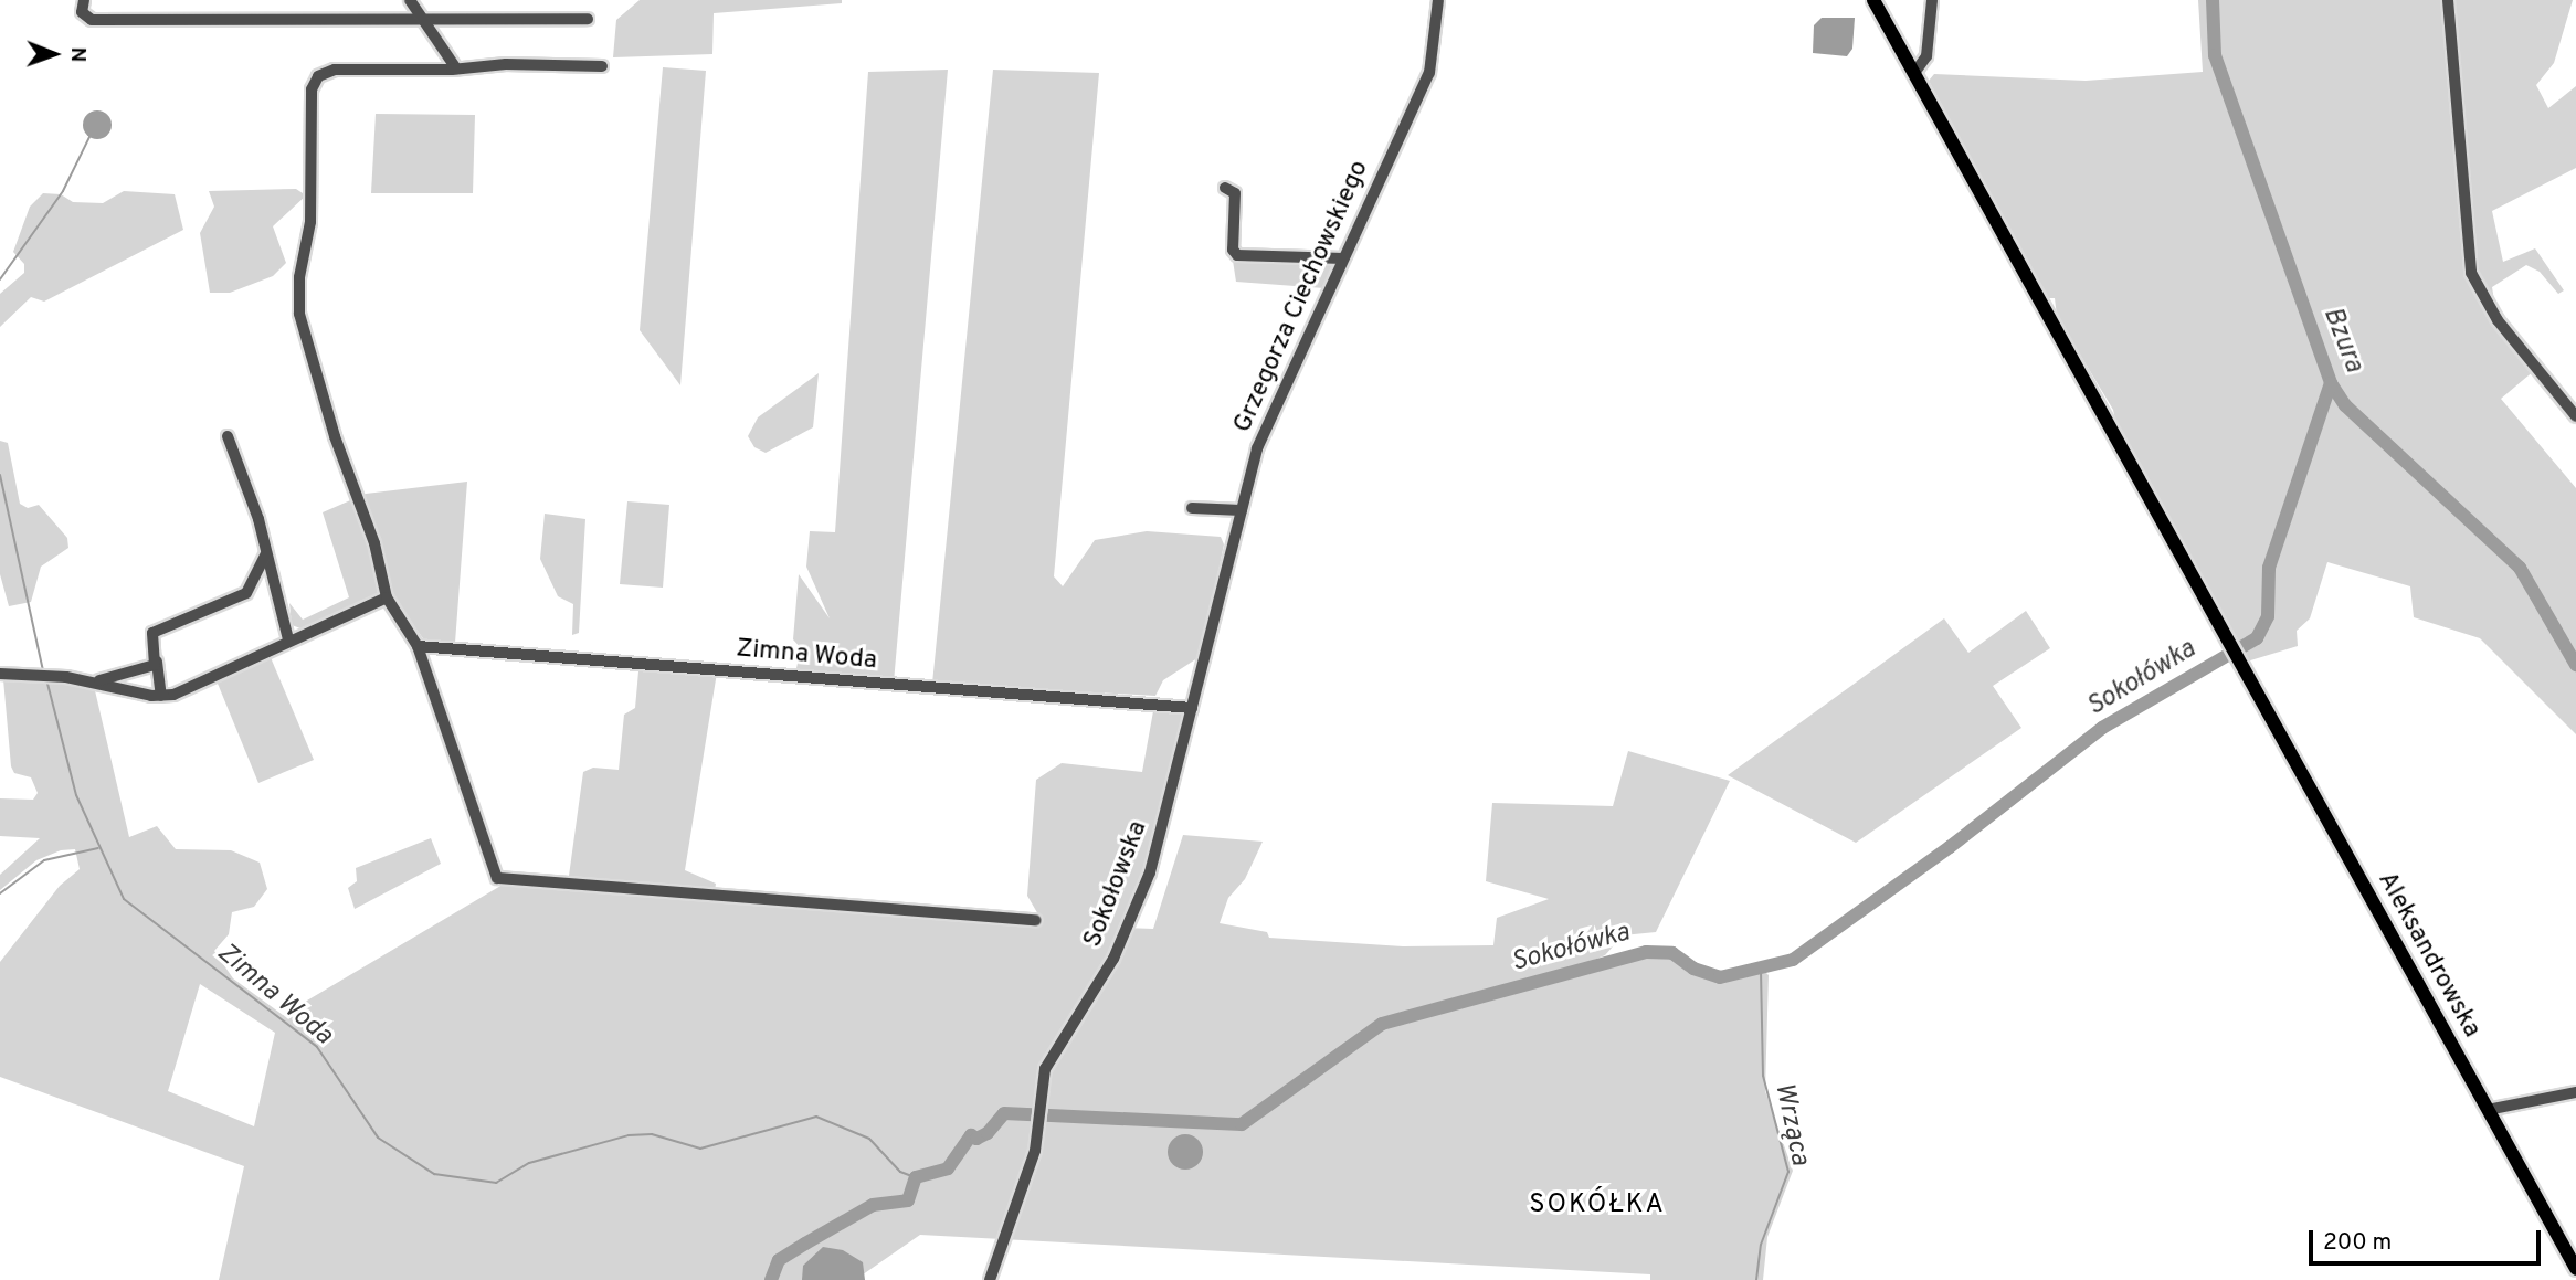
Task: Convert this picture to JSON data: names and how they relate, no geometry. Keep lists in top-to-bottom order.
{
  "streets": {
    "main road": ["Aleksandrowska"],
    "street": ["Grzegorza Ciechowskiego", "Zimna Woda", "Sokołowska"]
  },
  "crossings": [
    ["Grzegorza Ciechowskiego", "Zimna Woda"],
    ["Grzegorza Ciechowskiego", "Sokołowska"],
    ["Zimna Woda", "Sokołowska"]
  ],
  "districts": ["SOKÓŁKA"],
  "water": [
    "Bzura",
    "Sokołówka",
    "Zimna Woda",
    "Wrząca"
  ],
  "scale_bar": "200 m",
  "north": "right"
}
